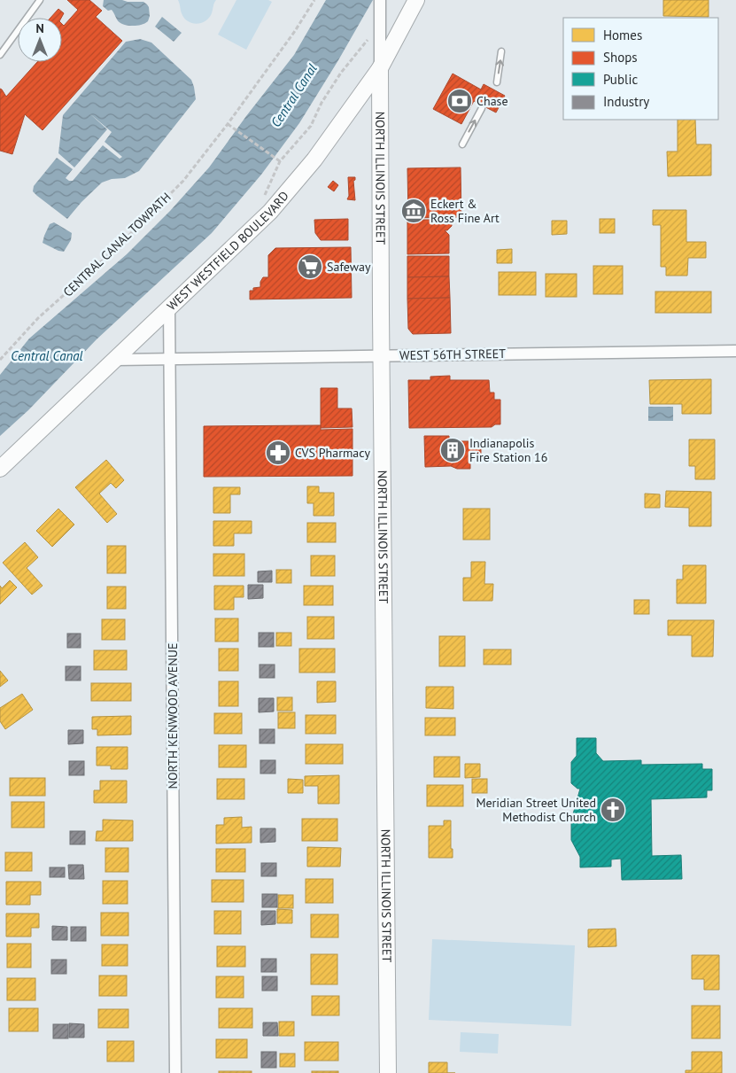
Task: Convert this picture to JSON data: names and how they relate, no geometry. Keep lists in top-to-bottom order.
{
  "streets": {
    "street": [
      "NORTH ILLINOIS STREET",
      "WEST WESTFIELD BOULEVARD",
      "WEST 56TH STREET",
      "NORTH KENWOOD AVENUE"
    ],
    "path": ["CENTRAL CANAL TOWPATH"]
  },
  "crossings": [
    ["NORTH ILLINOIS STREET", "WEST WESTFIELD BOULEVARD"],
    ["NORTH ILLINOIS STREET", "WEST 56TH STREET"],
    ["WEST WESTFIELD BOULEVARD", "NORTH KENWOOD AVENUE"],
    ["WEST 56TH STREET", "NORTH KENWOOD AVENUE"]
  ],
  "water": ["Central Canal"],
  "places": {
    "bank": ["Chase"],
    "museum": ["Eckert & Ross Fine Art"],
    "supermarket": ["Safeway"],
    "building": ["Indianapolis Fire Station 16"],
    "pharmacy": ["CVS Pharmacy"],
    "church": ["Meridian Street United Methodist Church"]
  },
  "legend": [
    "Homes",
    "Shops",
    "Public",
    "Industry"
  ],
  "north": "top"
}
